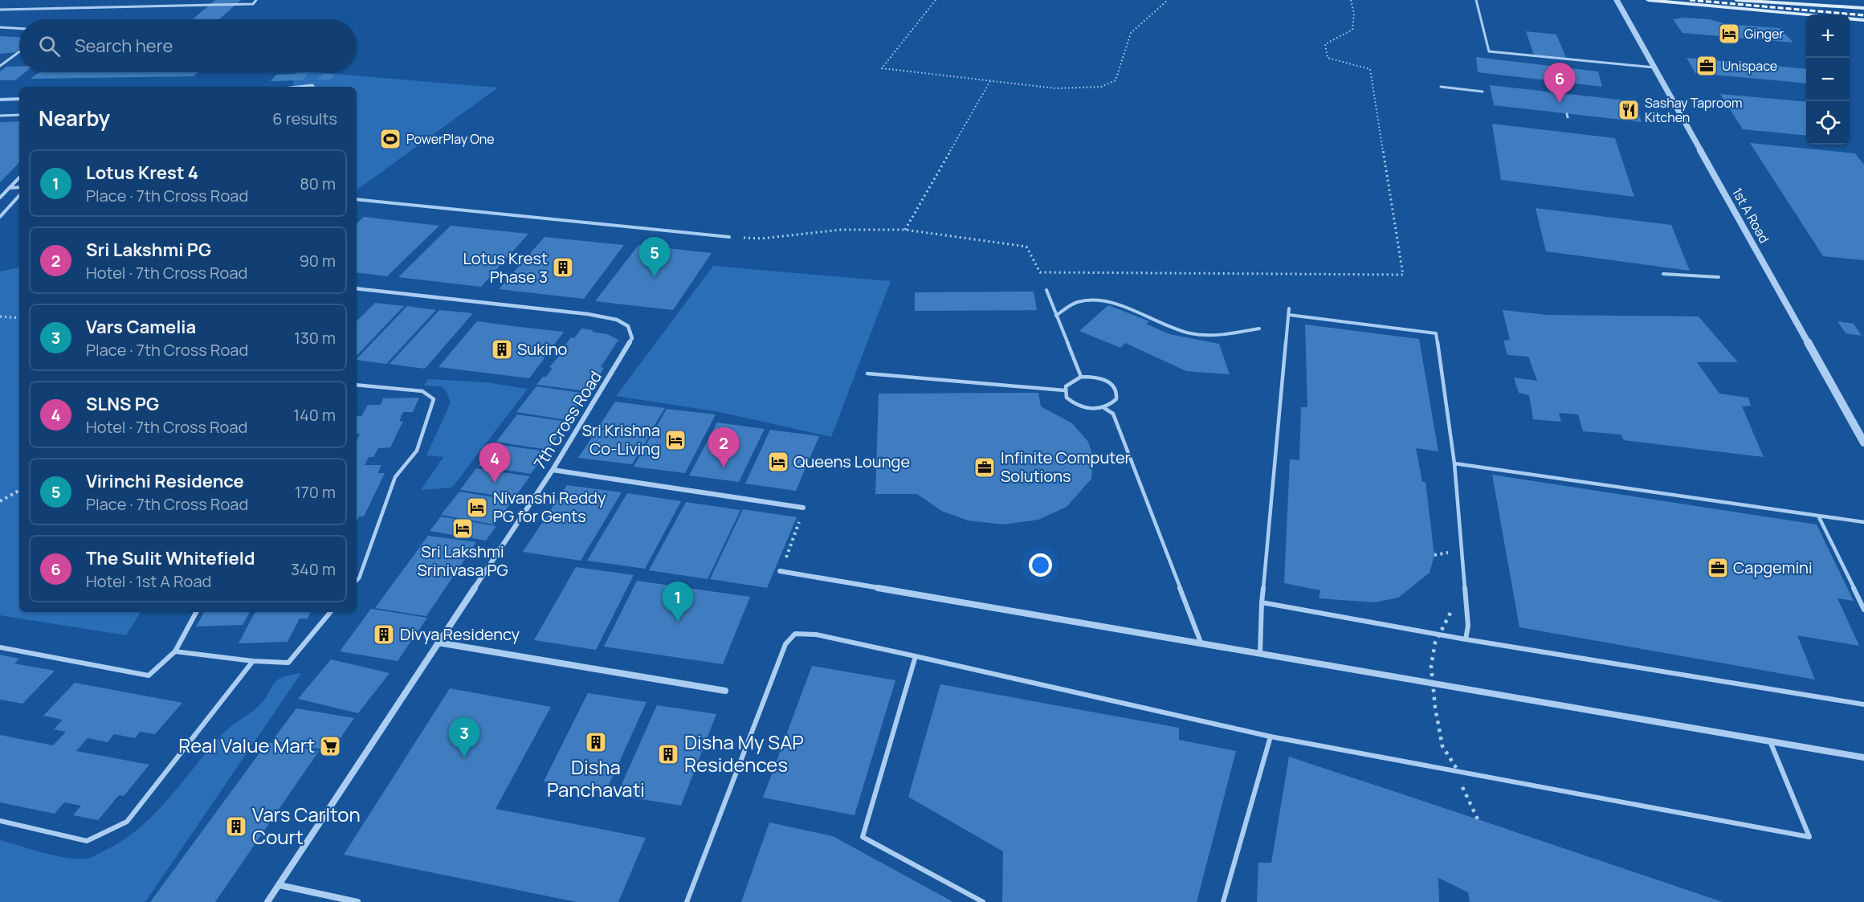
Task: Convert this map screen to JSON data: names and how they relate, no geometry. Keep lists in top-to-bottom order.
{
  "streets": {
    "street": ["1st A Road", "7th Cross Road"]
  },
  "places": {
    "hotel": [
      "Ginger",
      "Sri Krishna Co-Living",
      "Queens Lounge",
      "Nivanshi Reddy PG for Gents",
      "Sri Lakshmi Srinivasa PG"
    ],
    "office": ["Unispace", "Infinite Computer Solutions", "Capgemini"],
    "restaurant": ["Sashay Taproom Kitchen"],
    "sports": ["PowerPlay One"],
    "building": [
      "Lotus Krest Phase 3",
      "Sukino",
      "Divya Residency",
      "Disha Panchavati",
      "Disha My SAP Residences",
      "Vars Carlton Court"
    ],
    "supermarket": ["Real Value Mart"]
  },
  "page": {
    "map_buttons": ["+", "−"],
    "search": "Search here",
    "pins": [
      "6",
      "5",
      "2",
      "4",
      "1",
      "3"
    ],
    "heading": ["Nearby", "6 results"],
    "list": [
      {
        "mark": "1",
        "name": "Lotus Krest 4",
        "note": "Place · 7th Cross Road",
        "value": "80 m"
      },
      {
        "mark": "2",
        "name": "Sri Lakshmi PG",
        "note": "Hotel · 7th Cross Road",
        "value": "90 m"
      },
      {
        "mark": "3",
        "name": "Vars Camelia",
        "note": "Place · 7th Cross Road",
        "value": "130 m"
      },
      {
        "mark": "4",
        "name": "SLNS PG",
        "note": "Hotel · 7th Cross Road",
        "value": "140 m"
      },
      {
        "mark": "5",
        "name": "Virinchi Residence",
        "note": "Place · 7th Cross Road",
        "value": "170 m"
      },
      {
        "mark": "6",
        "name": "The Sulit Whitefield",
        "note": "Hotel · 1st A Road",
        "value": "340 m"
      }
    ]
  }
}
